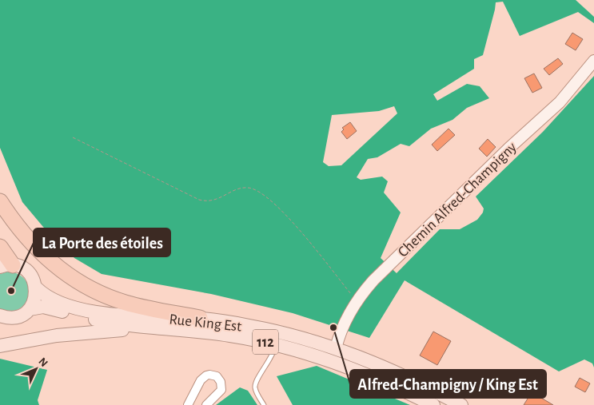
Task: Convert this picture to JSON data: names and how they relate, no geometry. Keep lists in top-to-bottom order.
{
  "streets": {
    "main road": ["Rue King Est", "112"],
    "street": ["Chemin Alfred-Champigny"]
  },
  "crossings": [
    ["Chemin Alfred-Champigny", "Rue King Est"],
    ["Rue King Est", "112"]
  ],
  "places": ["La Porte des étoiles", "Alfred-Champigny / King Est"],
  "north": "top right"
}
